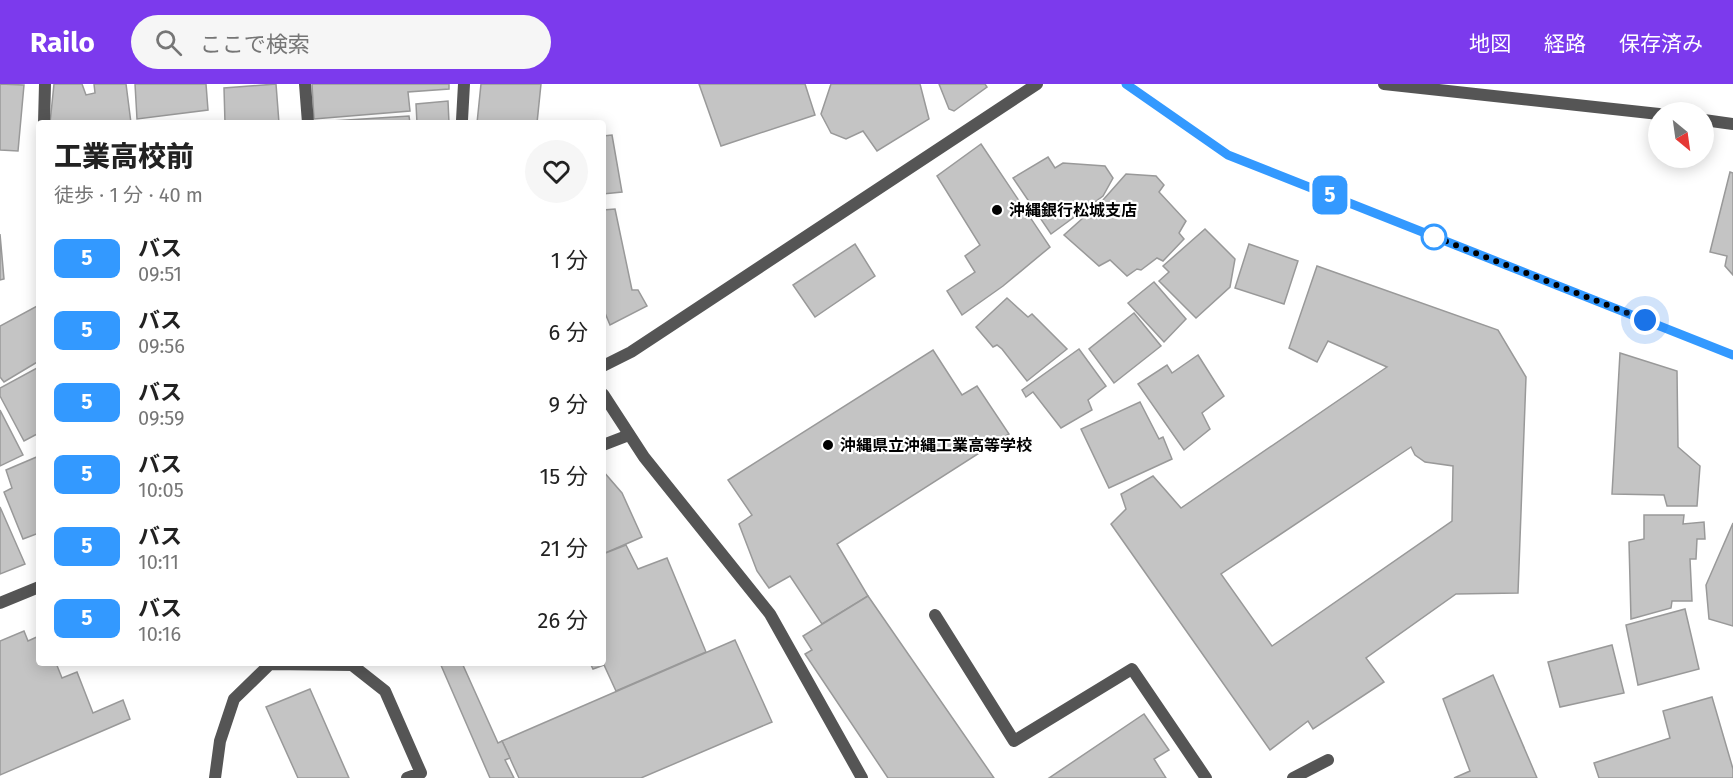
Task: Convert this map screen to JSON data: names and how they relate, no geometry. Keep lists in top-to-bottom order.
{
  "places": ["沖縄銀行松城支店", "沖縄県立沖縄工業高等学校"],
  "lines": ["bus line 5"],
  "north": "bottom right",
  "page": {
    "header": "Railo",
    "search": "ここで検索",
    "nav": ["地図", "経路", "保存済み"],
    "on_map": "5",
    "heading": ["工業高校前", "徒歩 · 1 分 · 40 m"],
    "list": [
      {
        "mark": "5",
        "name": "バス",
        "note": "09:51",
        "value": "1 分"
      },
      {
        "mark": "5",
        "name": "バス",
        "note": "09:56",
        "value": "6 分"
      },
      {
        "mark": "5",
        "name": "バス",
        "note": "09:59",
        "value": "9 分"
      },
      {
        "mark": "5",
        "name": "バス",
        "note": "10:05",
        "value": "15 分"
      },
      {
        "mark": "5",
        "name": "バス",
        "note": "10:11",
        "value": "21 分"
      },
      {
        "mark": "5",
        "name": "バス",
        "note": "10:16",
        "value": "26 分"
      }
    ]
  }
}
